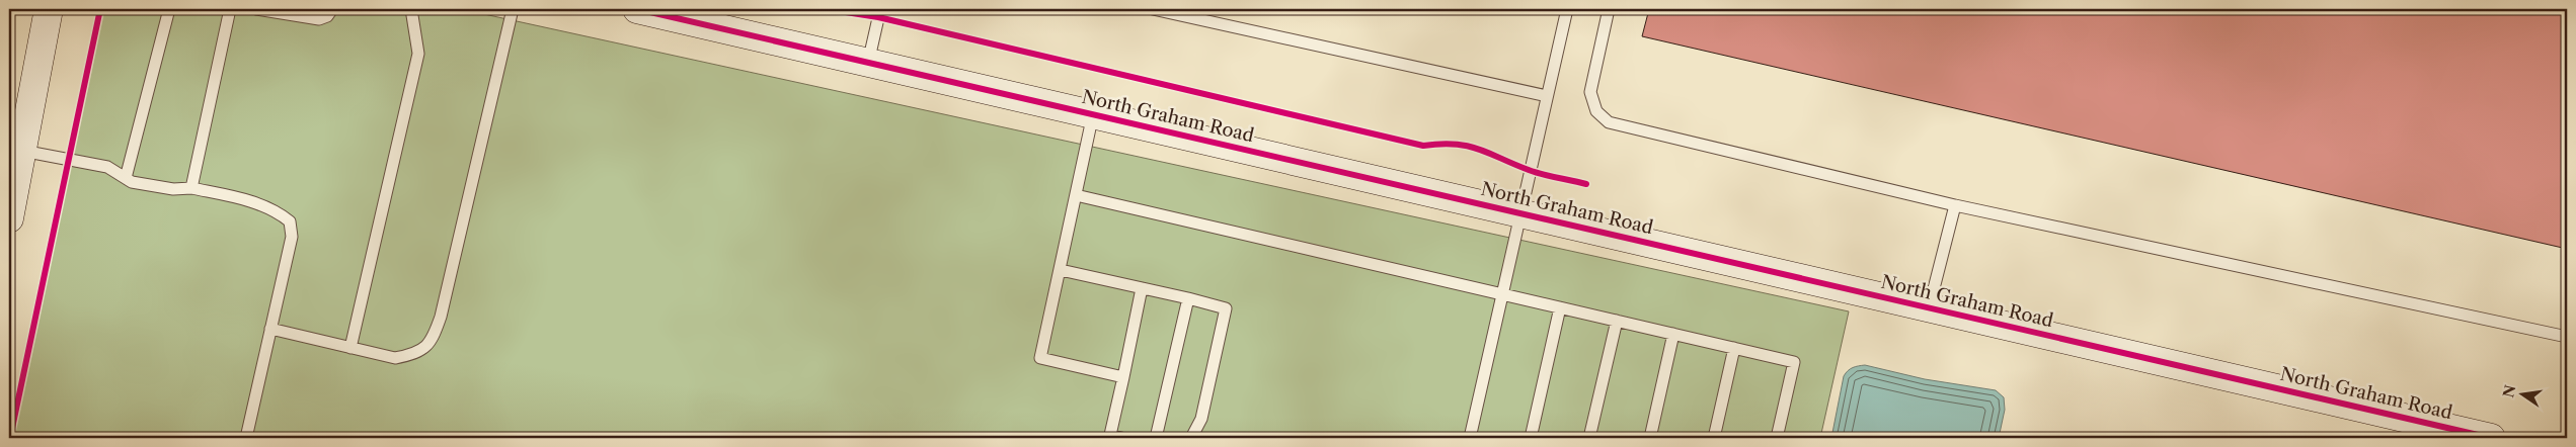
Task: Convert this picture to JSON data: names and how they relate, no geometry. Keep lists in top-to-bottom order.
{
  "streets": {
    "street": ["North Graham Road"]
  },
  "north": "left"
}
